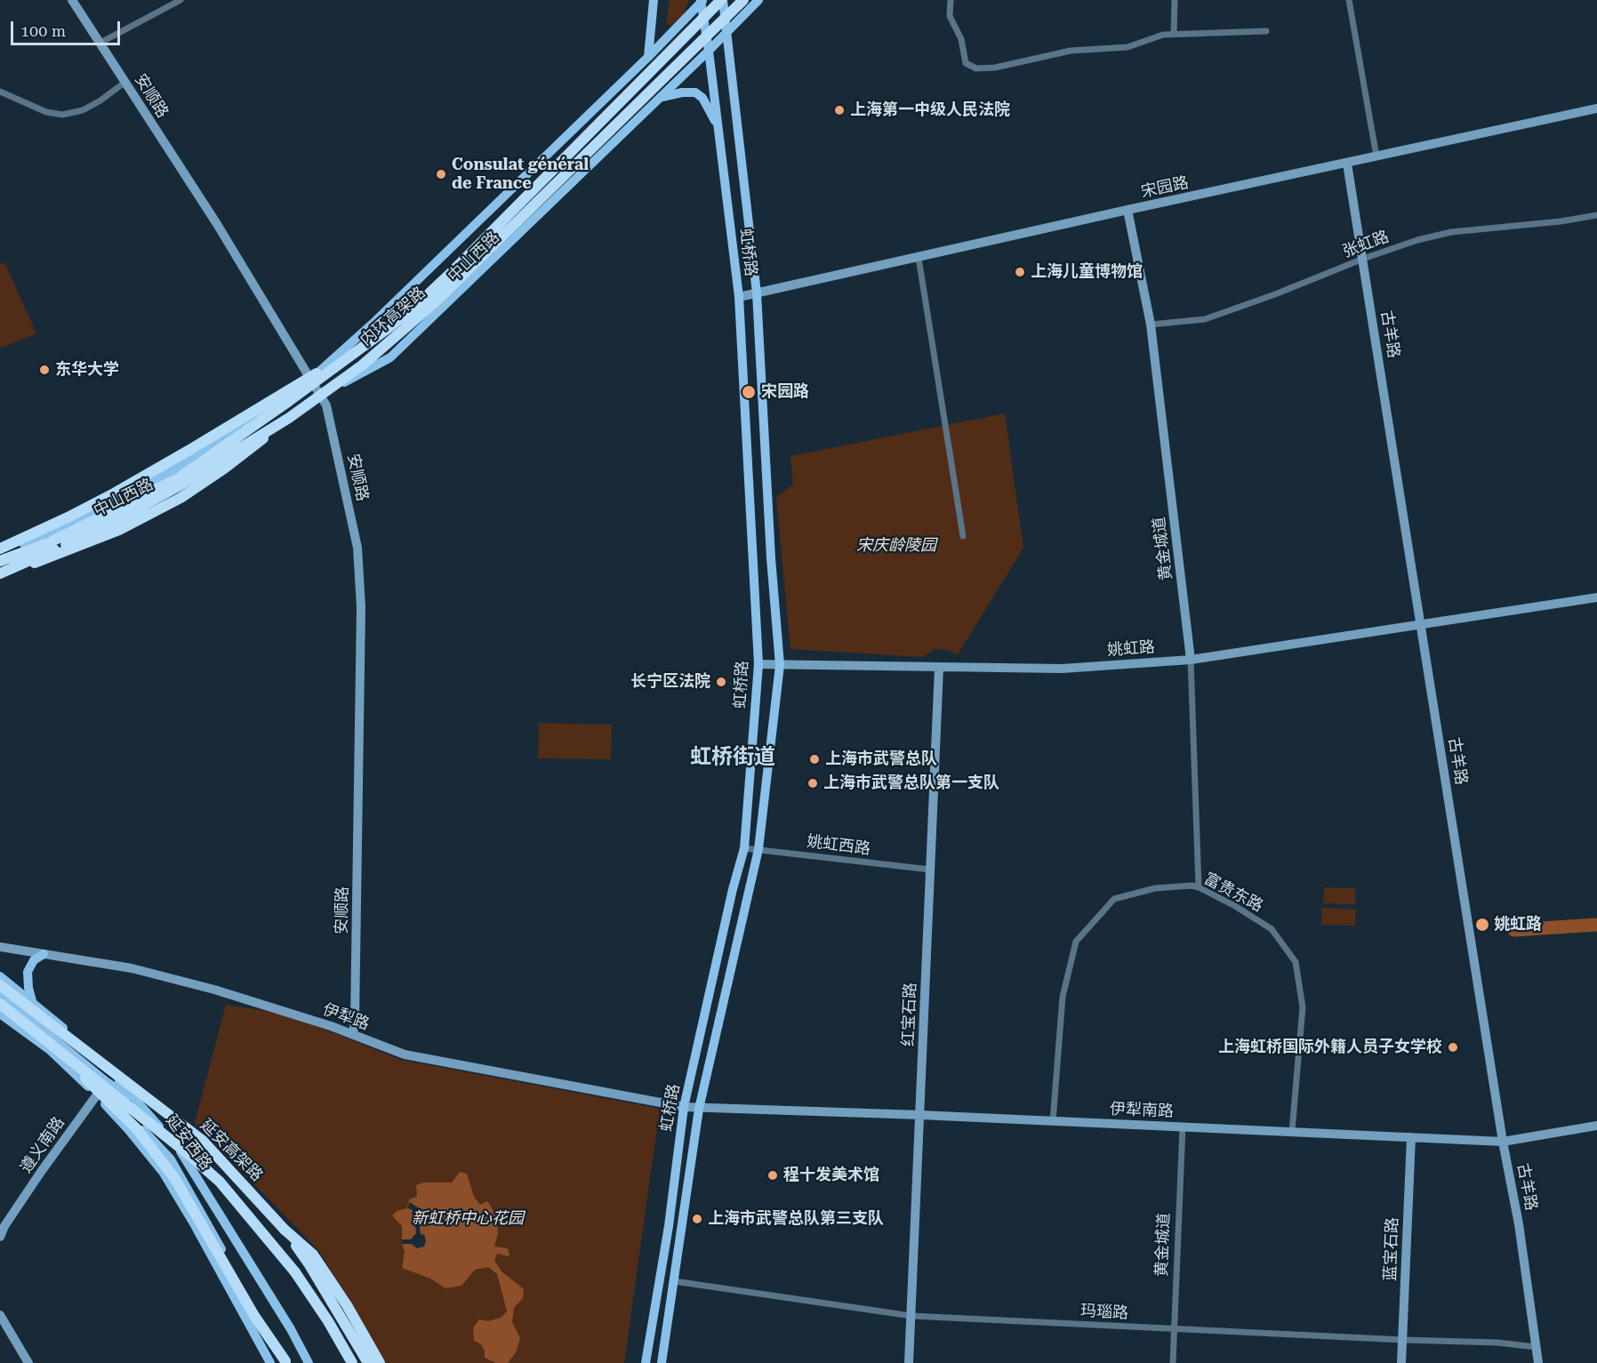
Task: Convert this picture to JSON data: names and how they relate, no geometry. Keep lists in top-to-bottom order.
{
  "streets": {
    "highway": ["内环高架路", "延安高架路"],
    "main road": ["虹桥路", "中山西路", "延安西路"],
    "street": [
      "安顺路",
      "宋园路",
      "张虹路",
      "古羊路",
      "黄金城道",
      "姚虹路",
      "姚虹西路",
      "富贵东路",
      "红宝石路",
      "伊犁路",
      "伊犁南路",
      "遵义南路",
      "蓝宝石路",
      "玛瑙路"
    ]
  },
  "crossings": [
    ["安顺路", "中山西路"],
    ["安顺路", "伊犁路"],
    ["宋园路", "虹桥路"],
    ["宋园路", "古羊路"],
    ["宋园路", "黄金城道"],
    ["张虹路", "古羊路"],
    ["张虹路", "黄金城道"],
    ["虹桥路", "中山西路"],
    ["虹桥路", "内环高架路"],
    ["虹桥路", "姚虹路"],
    ["虹桥路", "姚虹西路"],
    ["虹桥路", "伊犁路"],
    ["虹桥路", "伊犁南路"],
    ["虹桥路", "玛瑙路"],
    ["中山西路", "内环高架路"],
    ["古羊路", "姚虹路"],
    ["古羊路", "伊犁南路"],
    ["古羊路", "玛瑙路"],
    ["黄金城道", "姚虹路"],
    ["黄金城道", "富贵东路"],
    ["黄金城道", "伊犁南路"],
    ["黄金城道", "玛瑙路"],
    ["姚虹路", "红宝石路"],
    ["姚虹西路", "红宝石路"],
    ["富贵东路", "伊犁南路"],
    ["红宝石路", "伊犁南路"],
    ["红宝石路", "玛瑙路"],
    ["伊犁路", "伊犁南路"],
    ["伊犁南路", "蓝宝石路"],
    ["延安西路", "遵义南路"],
    ["延安西路", "延安高架路"],
    ["蓝宝石路", "玛瑙路"]
  ],
  "districts": ["虹桥街道"],
  "parks": ["宋庆龄陵园", "新虹桥中心花园"],
  "places": [
    "上海第一中级人民法院",
    "Consulat général de France",
    "上海儿童博物馆",
    "东华大学",
    "宋园路",
    "长宁区法院",
    "上海市武警总队",
    "上海市武警总队第一支队",
    "姚虹路",
    "上海虹桥国际外籍人员子女学校",
    "程十发美术馆",
    "上海市武警总队第三支队"
  ],
  "scale_bar": "100 m"
}
